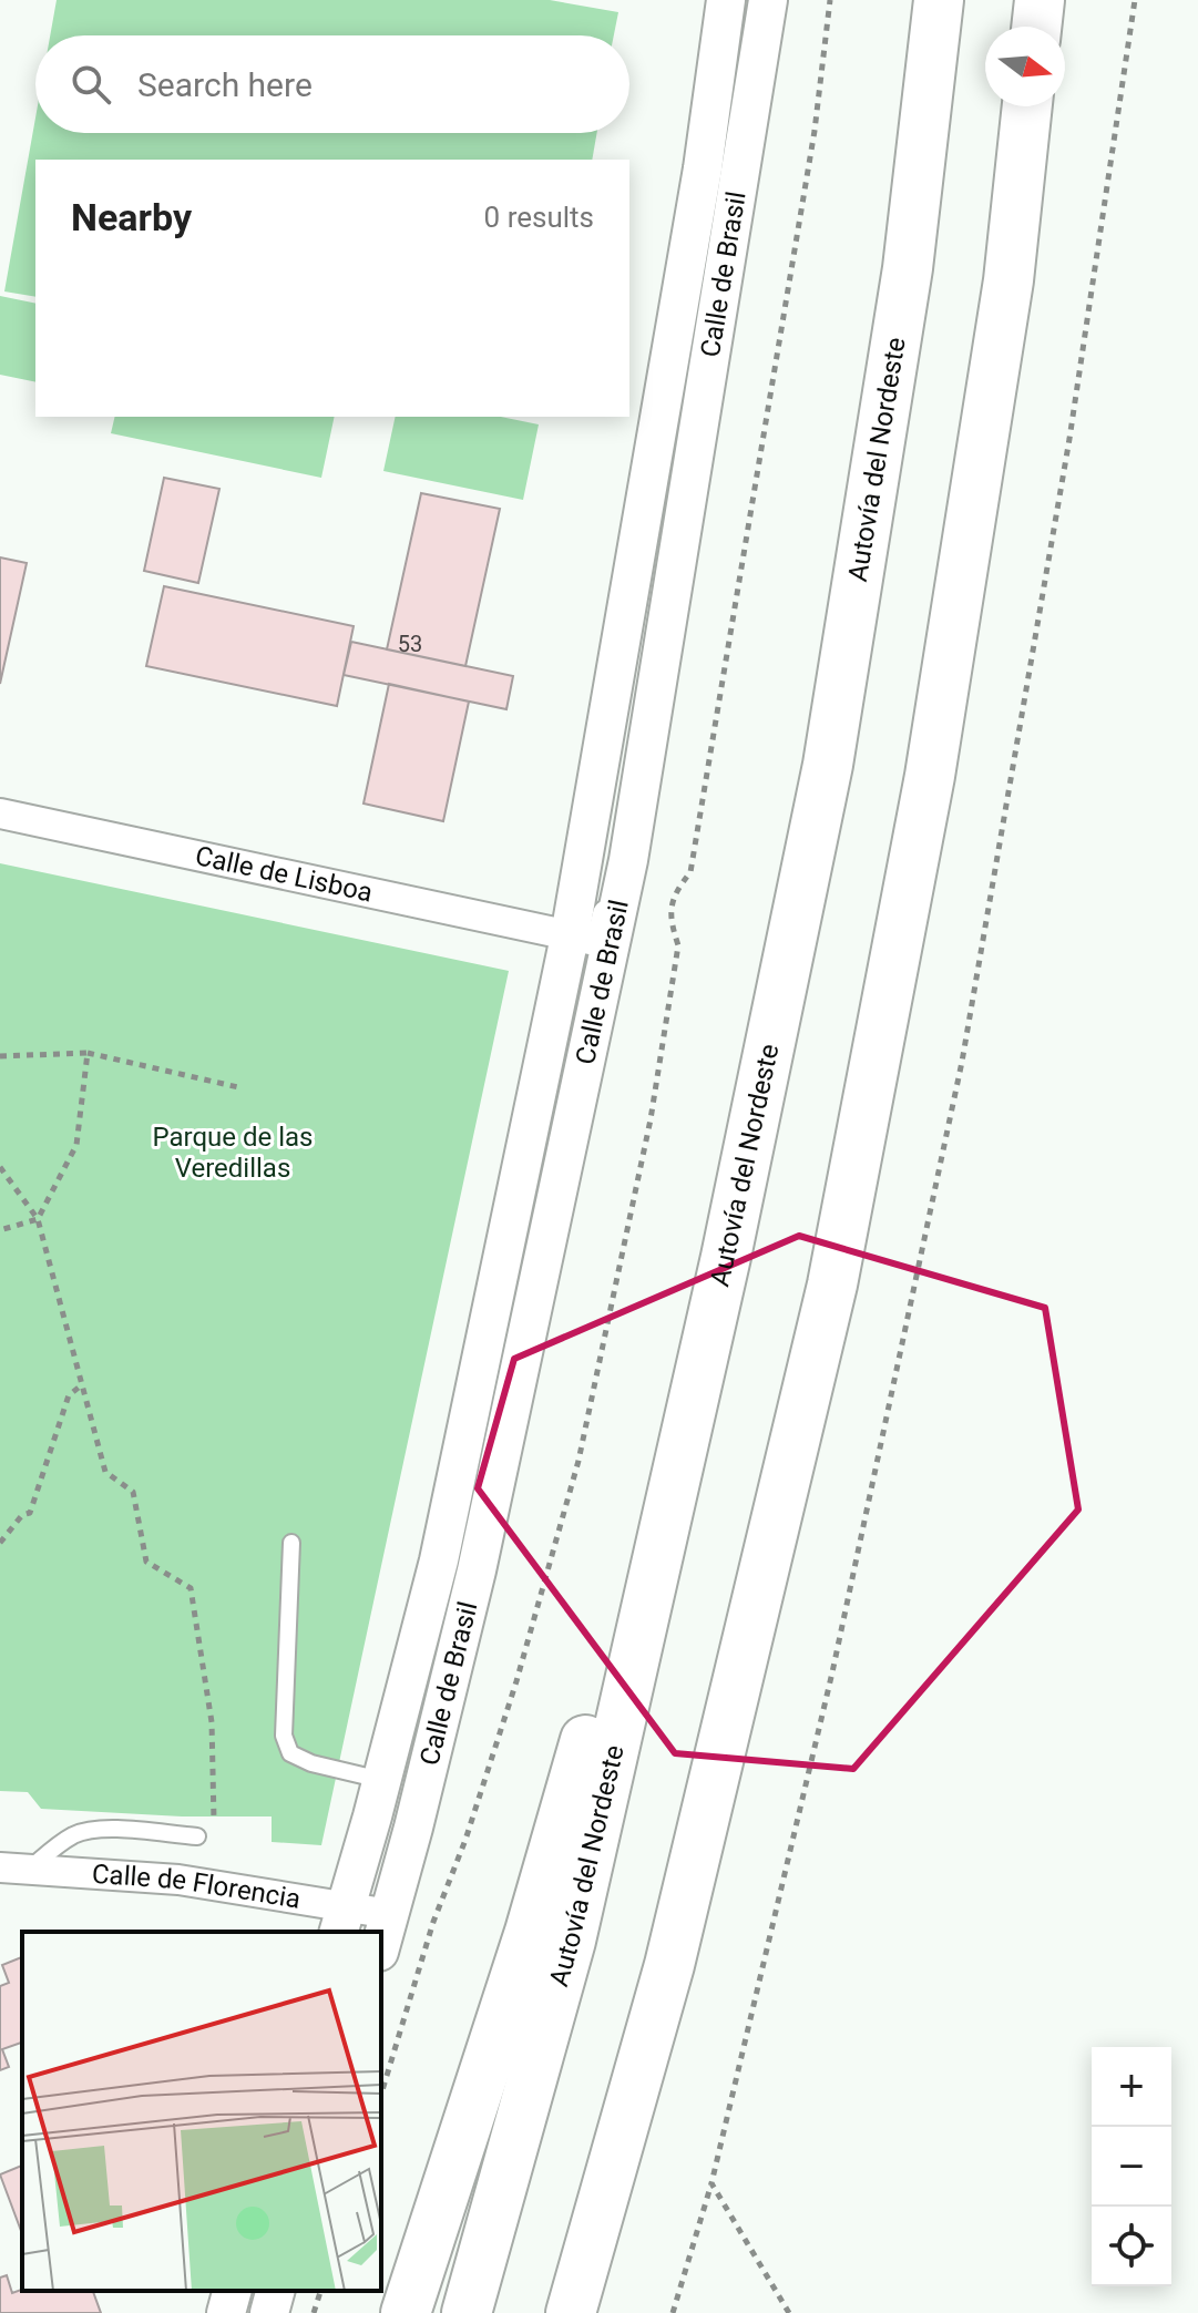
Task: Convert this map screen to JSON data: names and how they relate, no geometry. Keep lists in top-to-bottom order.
{
  "streets": {
    "highway": ["Autovía del Nordeste"],
    "street": ["Calle de Brasil", "Calle de Lisboa", "Calle de Florencia"]
  },
  "crossings": [
    ["Calle de Brasil", "Calle de Lisboa"],
    ["Calle de Brasil", "Calle de Florencia"]
  ],
  "parks": ["Parque de las Veredillas"],
  "house_numbers": ["53"],
  "north": "right",
  "page": {
    "search": "Search here",
    "heading": ["Nearby", "0 results"],
    "map_buttons": ["+", "−"]
  }
}
